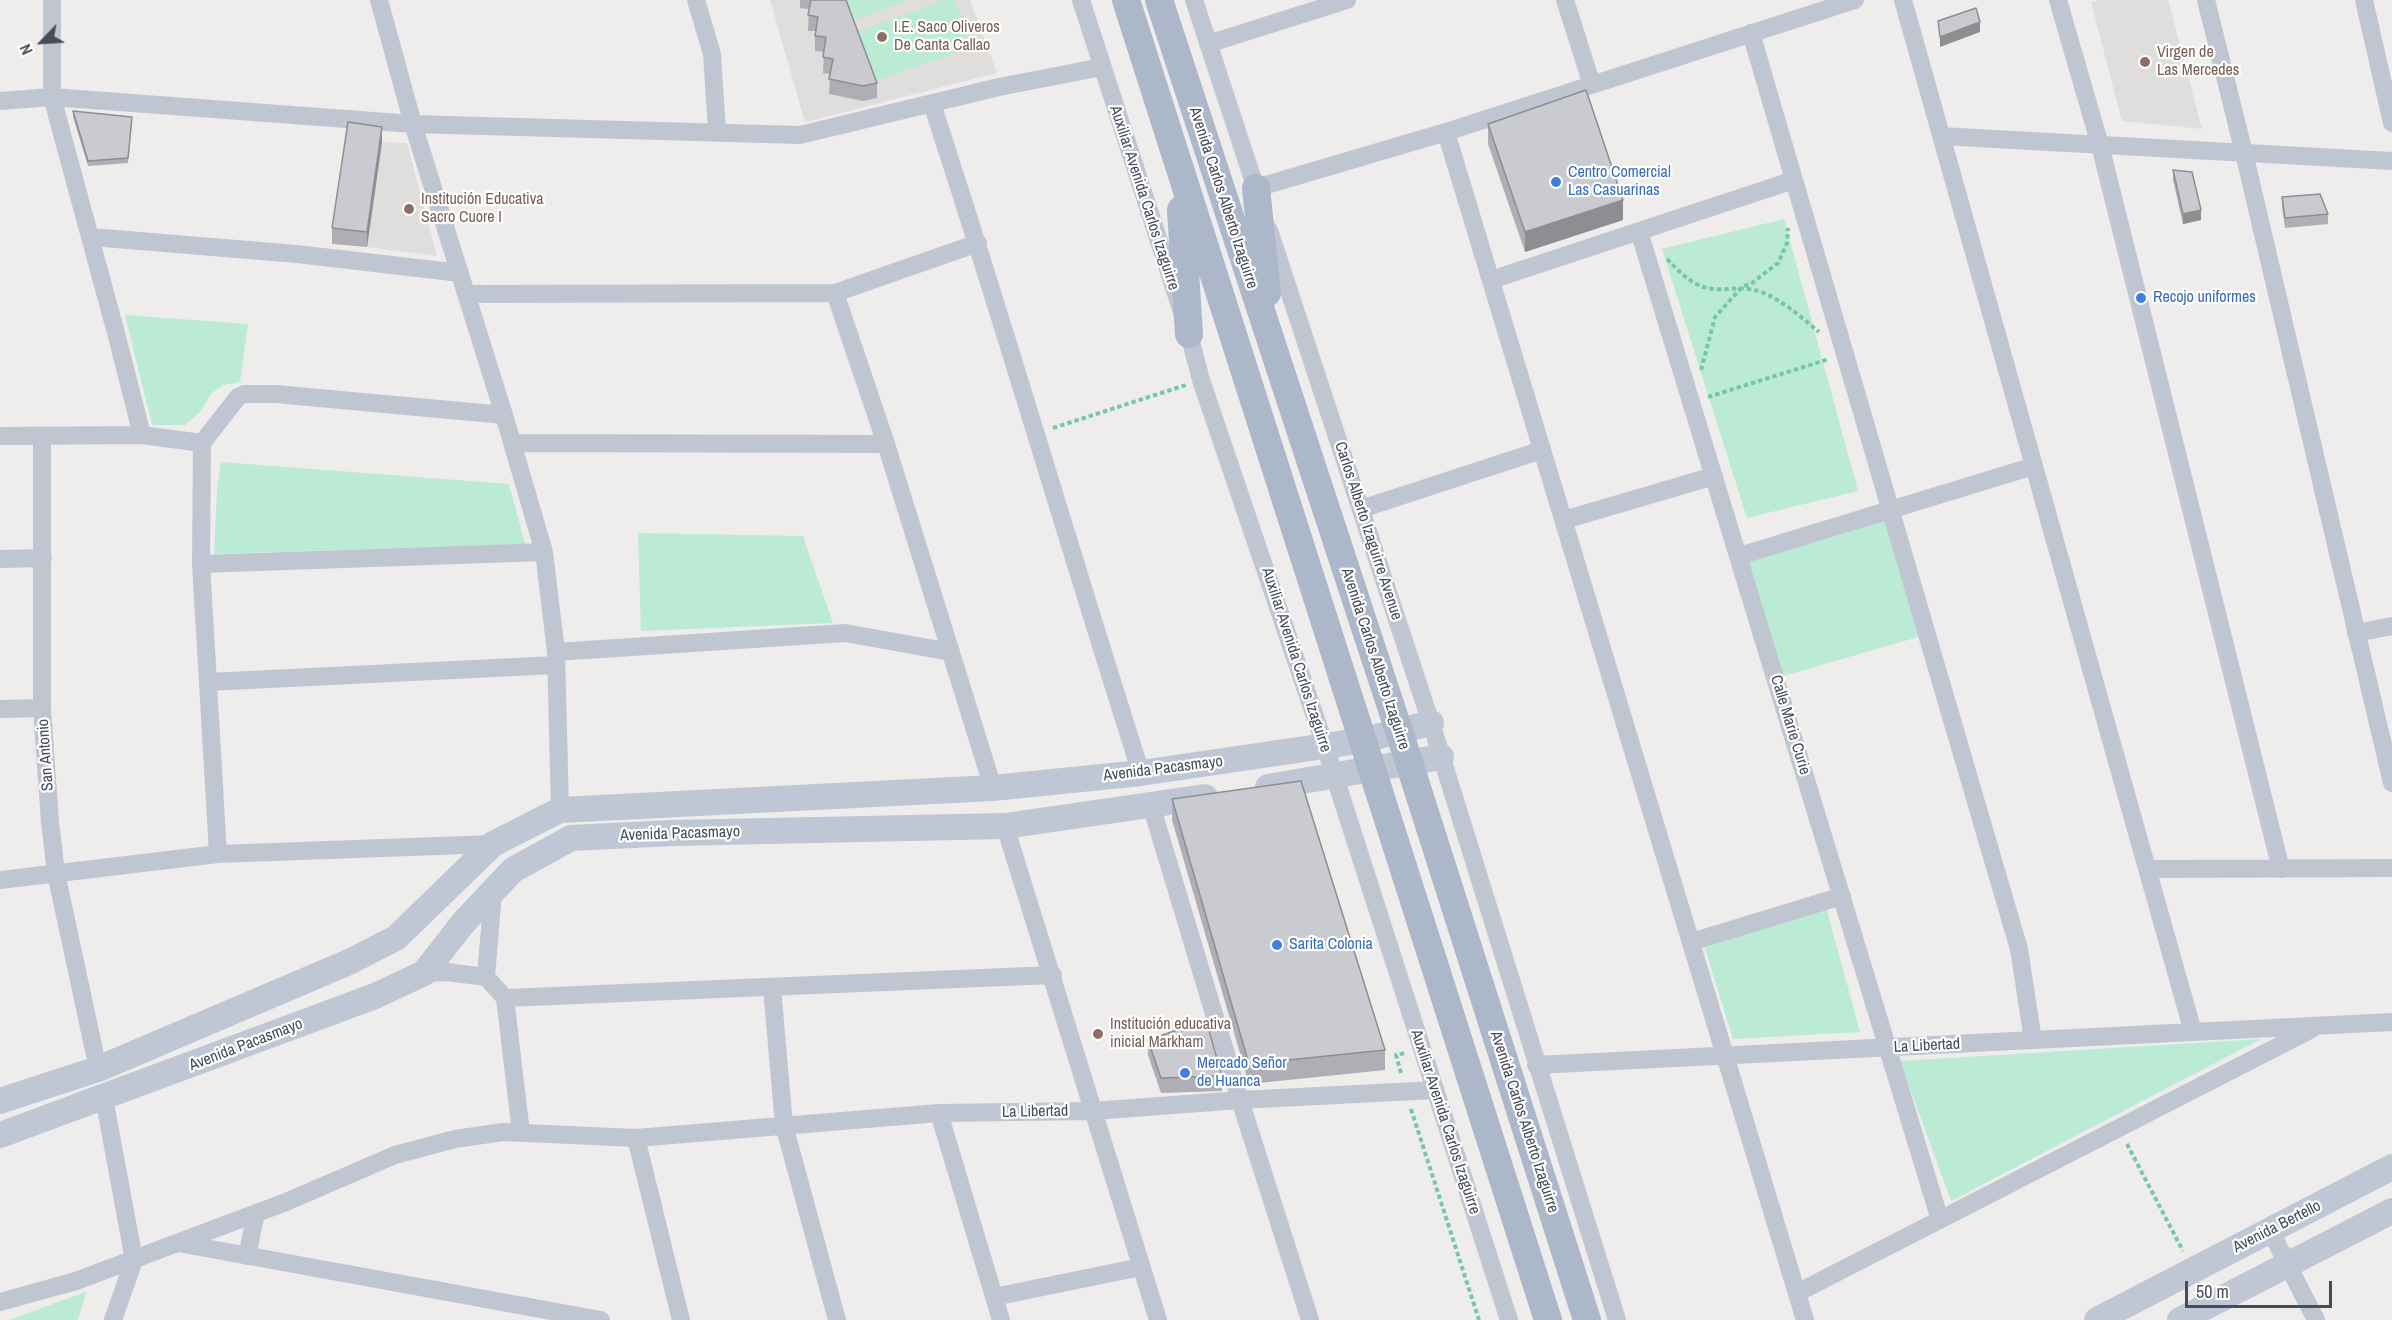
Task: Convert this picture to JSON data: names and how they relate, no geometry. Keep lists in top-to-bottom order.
{
  "streets": {
    "main road": ["Avenida Carlos Alberto Izaguirre", "Avenida Pacasmayo", "Avenida Bertello"],
    "street": [
      "Auxiliar Avenida Carlos Izaguirre",
      "Carlos Alberto Izaguirre Avenue",
      "Calle Marie Curie",
      "San Antonio",
      "La Libertad"
    ]
  },
  "crossings": [
    ["Auxiliar Avenida Carlos Izaguirre", "Avenida Pacasmayo"],
    ["Auxiliar Avenida Carlos Izaguirre", "La Libertad"],
    ["Avenida Carlos Alberto Izaguirre", "Avenida Pacasmayo"],
    ["Carlos Alberto Izaguirre Avenue", "Avenida Pacasmayo"],
    ["Carlos Alberto Izaguirre Avenue", "La Libertad"],
    ["Calle Marie Curie", "La Libertad"],
    ["San Antonio", "Avenida Pacasmayo"]
  ],
  "places": [
    "I.E. Saco Oliveros De Canta Callao",
    "Virgen de Las Mercedes",
    "Centro Comercial Las Casuarinas",
    "Institución Educativa Sacro Cuore I",
    "Recojo uniformes",
    "Sarita Colonia",
    "Institución educativa inicial Markham",
    "Mercado Señor de Huanca"
  ],
  "scale_bar": "50 m",
  "north": "bottom left"
}
